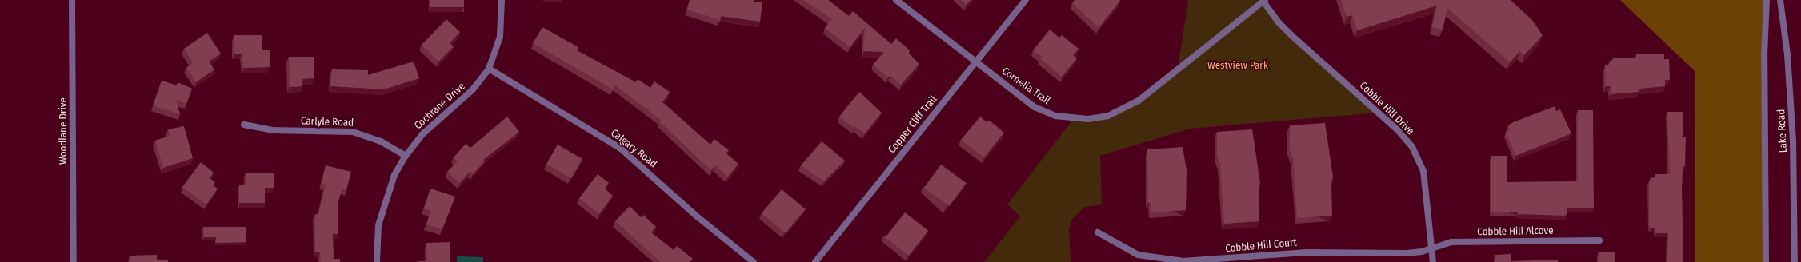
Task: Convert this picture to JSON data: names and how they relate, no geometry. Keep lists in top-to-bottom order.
{
  "streets": {
    "street": [
      "Cornelia Trail",
      "Cochrane Drive",
      "Cobble Hill Drive",
      "Carlyle Road",
      "Copper Cliff Trail",
      "Woodlane Drive",
      "Lake Road",
      "Calgary Road",
      "Cobble Hill Alcove",
      "Cobble Hill Court"
    ]
  },
  "crossings": [
    ["Cornelia Trail", "Cobble Hill Drive"],
    ["Cornelia Trail", "Copper Cliff Trail"],
    ["Cochrane Drive", "Carlyle Road"],
    ["Cochrane Drive", "Calgary Road"],
    ["Cobble Hill Drive", "Cobble Hill Alcove"],
    ["Cobble Hill Drive", "Cobble Hill Court"],
    ["Cobble Hill Alcove", "Cobble Hill Court"]
  ],
  "parks": ["Westview Park"]
}
